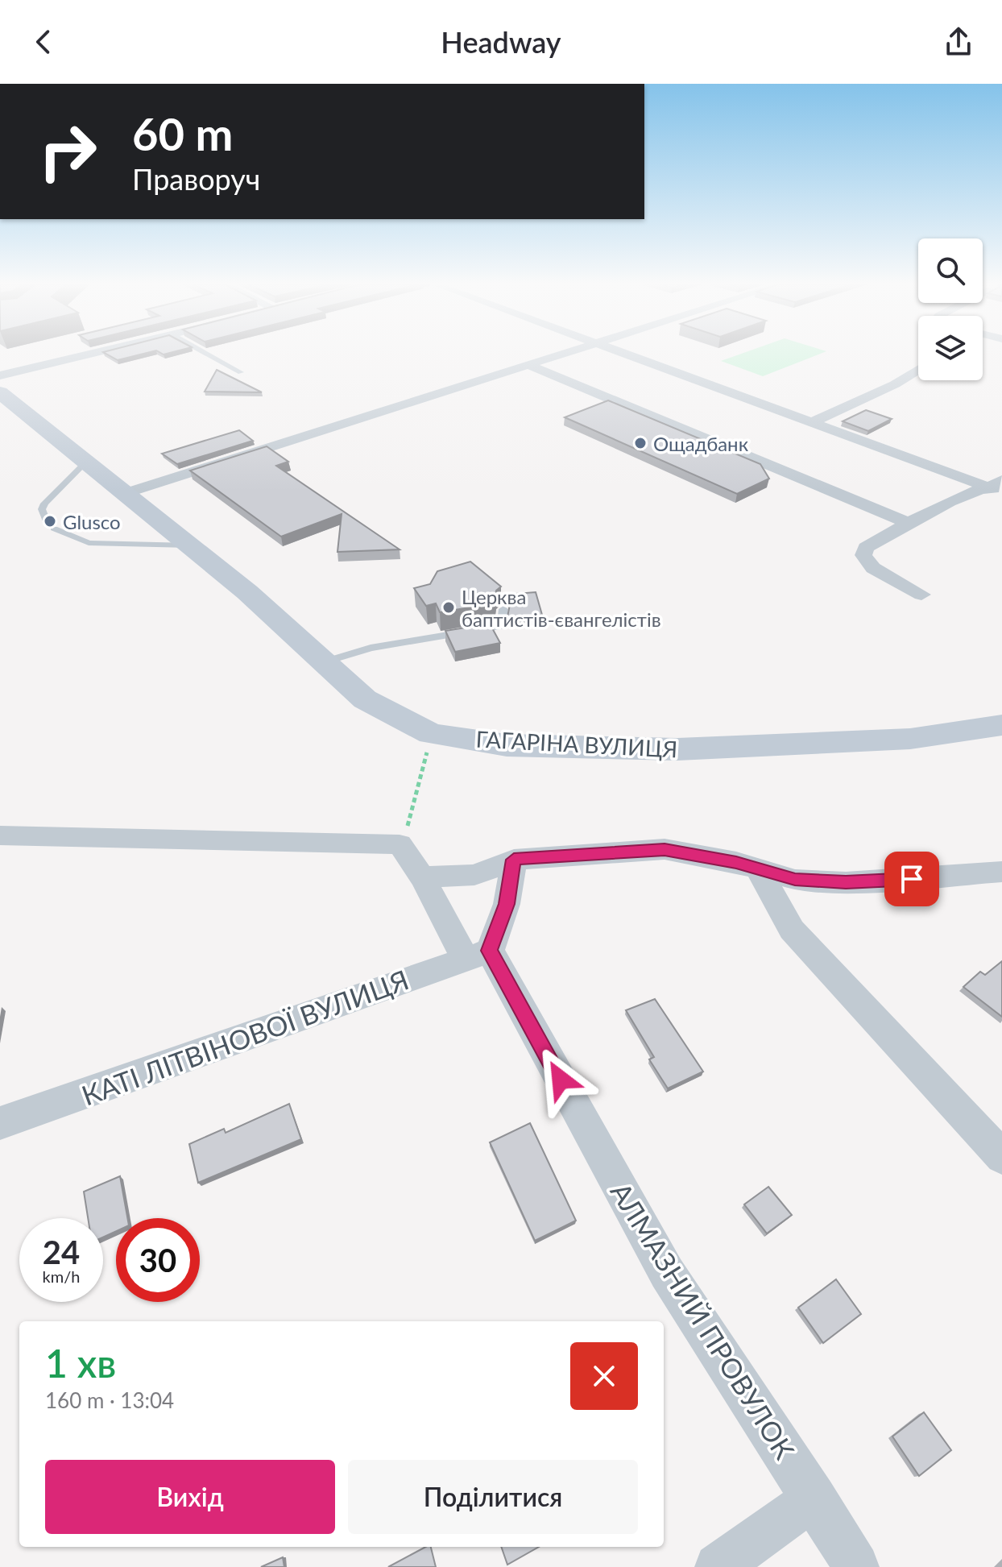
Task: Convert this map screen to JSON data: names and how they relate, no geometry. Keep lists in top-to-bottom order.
{
  "streets": {
    "main road": ["ГАГАРІНА ВУЛИЦЯ"],
    "street": ["КАТІ ЛІТВІНОВОЇ ВУЛИЦЯ", "АЛМАЗНИЙ ПРОВУЛОК"]
  },
  "crossings": [
    ["КАТІ ЛІТВІНОВОЇ ВУЛИЦЯ", "АЛМАЗНИЙ ПРОВУЛОК"]
  ],
  "places": ["Ощадбанк", "Glusco", "Церква баптистів-євангелістів"],
  "page": {
    "header": "Headway",
    "turn": ["60 m", "Праворуч"],
    "speed": "24 km/h",
    "limit": "30",
    "heading": ["1 хв", "160 m · 13:04"],
    "buttons": ["Вихід", "Поділитися"]
  }
}
